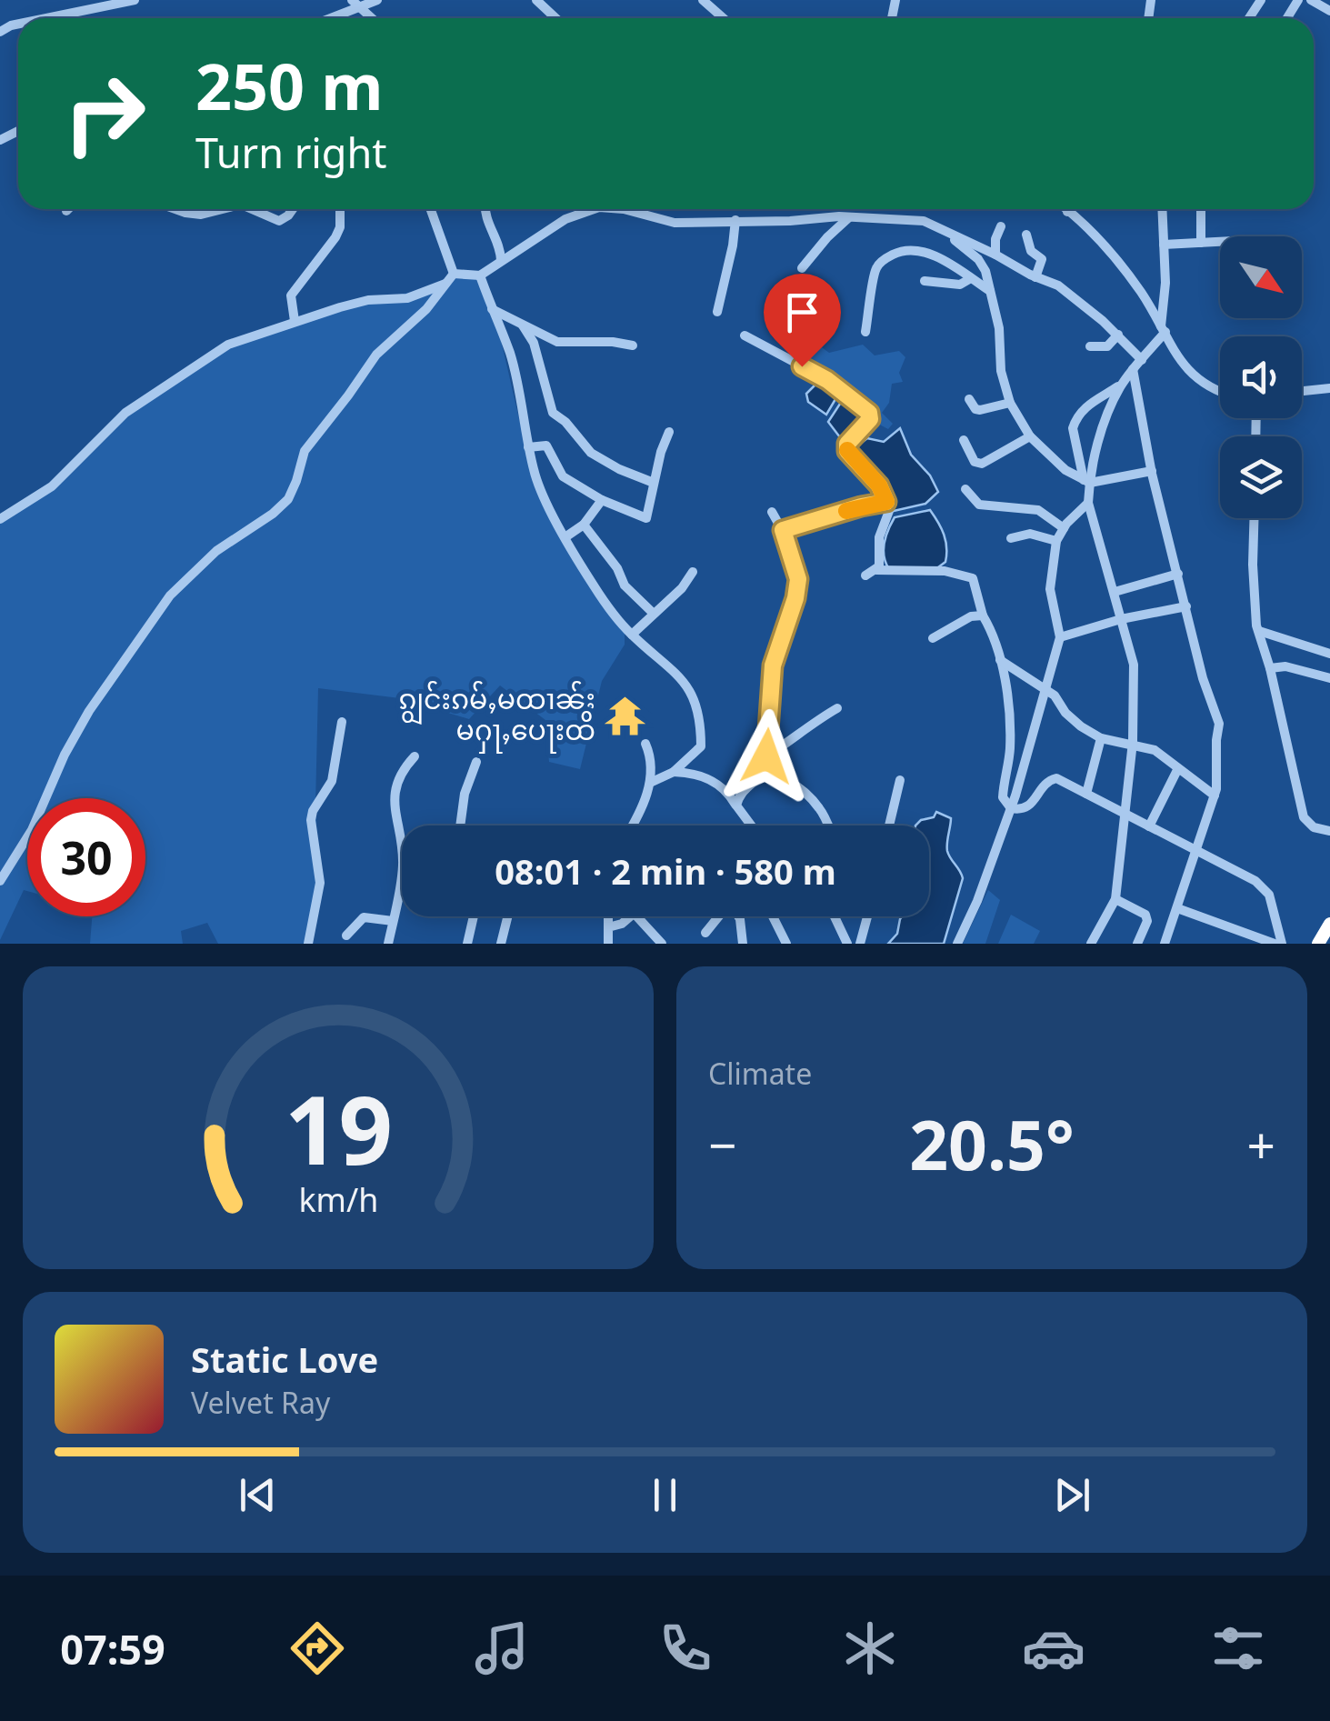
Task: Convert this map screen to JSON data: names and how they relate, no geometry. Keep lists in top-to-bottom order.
{
  "places": {
    "temple": ["ၵျွင်းၵမ်ႇမထၢၼ်း မႁႃႇပေႃးထိ"]
  },
  "north": "bottom right",
  "page": {
    "turn": ["250 m", "Turn right"],
    "limit": "30",
    "trip": "08:01 · 2 min · 580 m",
    "tile": "Climate",
    "heat": ["−", "20.5°", "+"],
    "song": ["Static Love", "Velvet Ray"],
    "tabs": "07:59",
    "gauge": ["19", "km/h"]
  }
}
